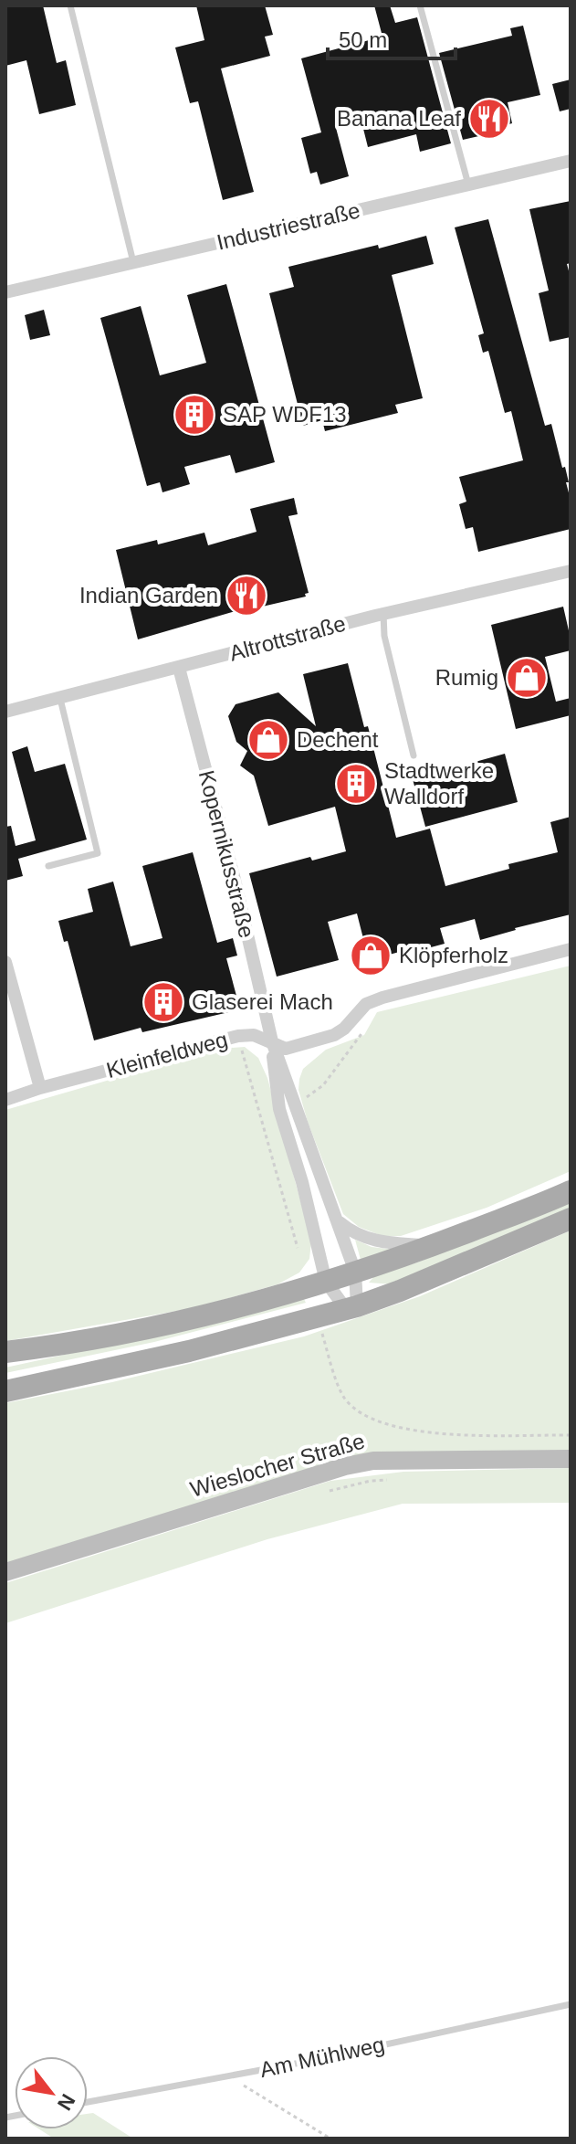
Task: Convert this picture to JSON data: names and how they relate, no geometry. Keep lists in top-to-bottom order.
{
  "streets": {
    "street": [
      "Industriestraße",
      "Altrottstraße",
      "Kopernikusstraße",
      "Kleinfeldweg",
      "Wieslocher Straße"
    ],
    "lane": ["Am Mühlweg"]
  },
  "crossings": [
    ["Altrottstraße", "Kopernikusstraße"],
    ["Kopernikusstraße", "Kleinfeldweg"]
  ],
  "places": {
    "restaurant": ["Banana Leaf", "Indian Garden"],
    "building": ["SAP WDF13", "Stadtwerke Walldorf", "Glaserei Mach"],
    "shop": ["Rumig", "Dechent", "Klöpferholz"]
  },
  "scale_bar": "50 m",
  "north": "bottom right"
}
